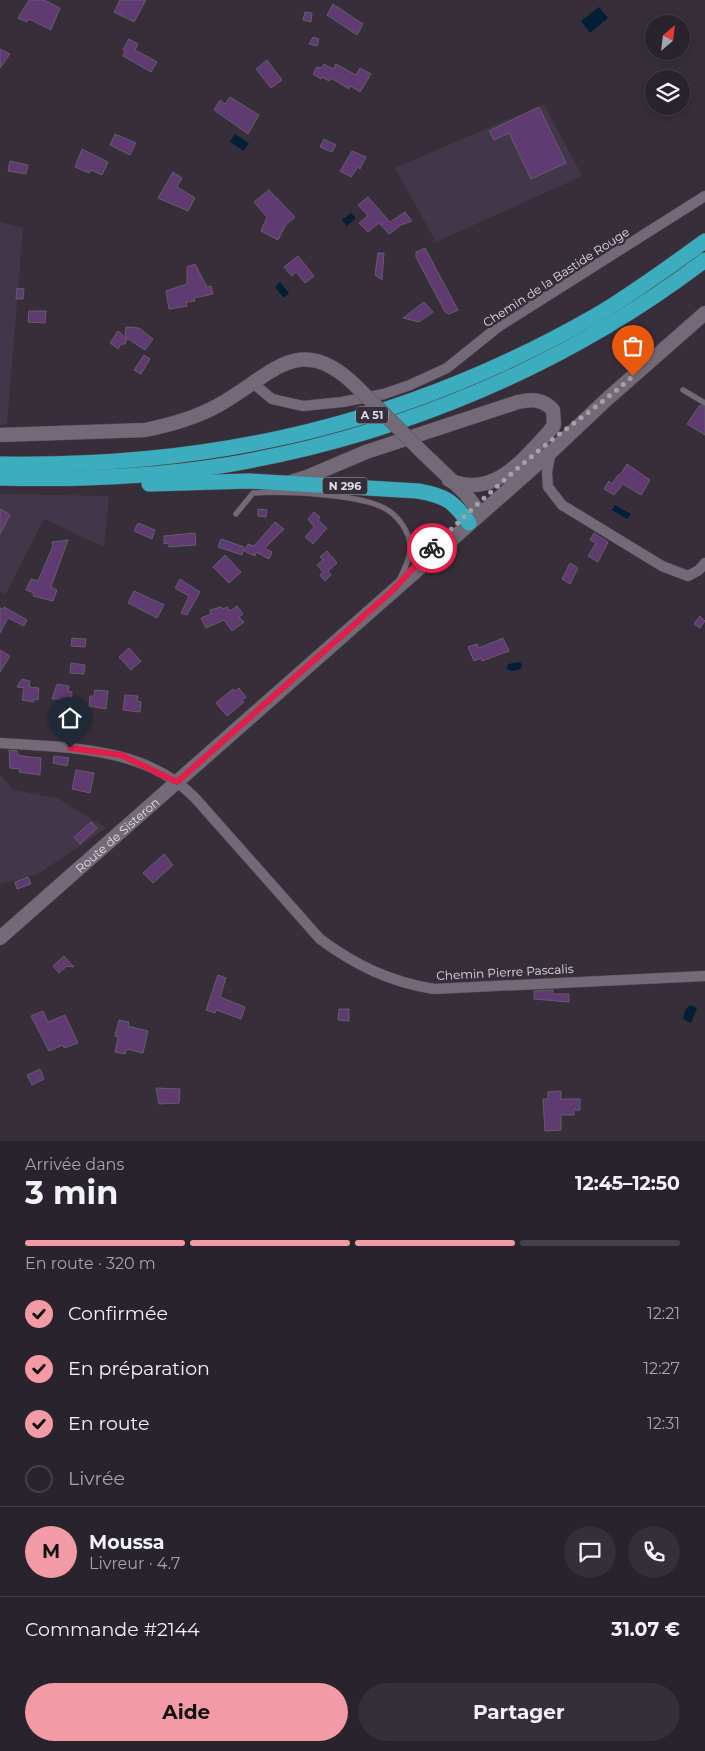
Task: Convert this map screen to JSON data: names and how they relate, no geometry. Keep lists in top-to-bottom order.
{
  "streets": {
    "highway": ["A 51", "N 296"],
    "main road": ["Route de Sisteron"],
    "street": ["Chemin de la Bastide Rouge", "Chemin Pierre Pascalis"]
  },
  "crossings": [
    ["A 51", "N 296"],
    ["N 296", "Route de Sisteron"],
    ["Route de Sisteron", "Chemin Pierre Pascalis"]
  ],
  "north": "top right",
  "page": {
    "heading": ["3 min", "Arrivée dans", "12:45–12:50"],
    "panel": [
      "Moussa",
      "Livreur · 4.7",
      "Commande #2144",
      "31.07 €"
    ],
    "bar": "En route · 320 m",
    "list": [
      ["Confirmée", "12:21"],
      ["En préparation", "12:27"],
      ["En route", "12:31"],
      "Livrée"
    ],
    "round": "M",
    "buttons": ["Aide", "Partager"]
  }
}
